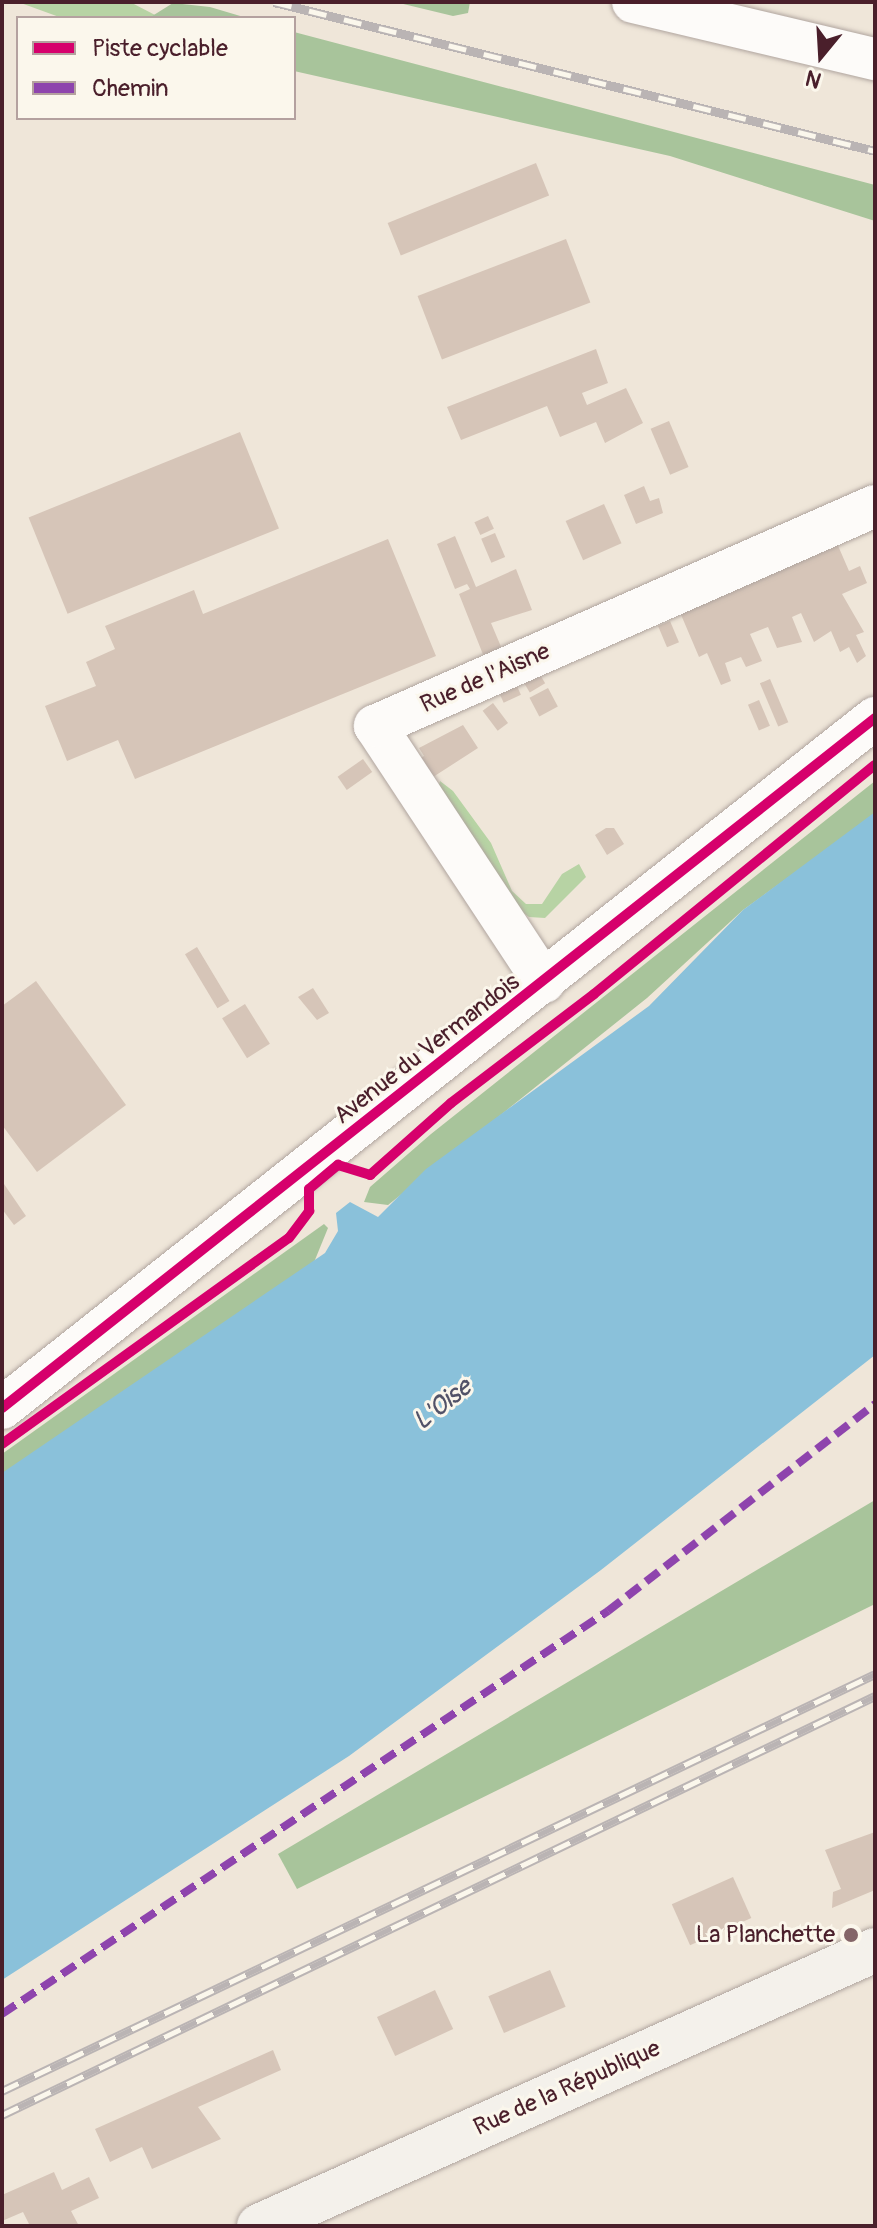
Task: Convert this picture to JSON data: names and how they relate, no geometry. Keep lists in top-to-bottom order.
{
  "streets": {
    "main road": ["Rue de la République"],
    "street": ["Rue de l'Aisne", "Avenue du Vermandois"]
  },
  "crossings": [
    ["Rue de l'Aisne", "Avenue du Vermandois"]
  ],
  "water": ["L'Oise"],
  "places": ["La Planchette"],
  "legend": ["Piste cyclable", "Chemin"],
  "north": "bottom"
}
